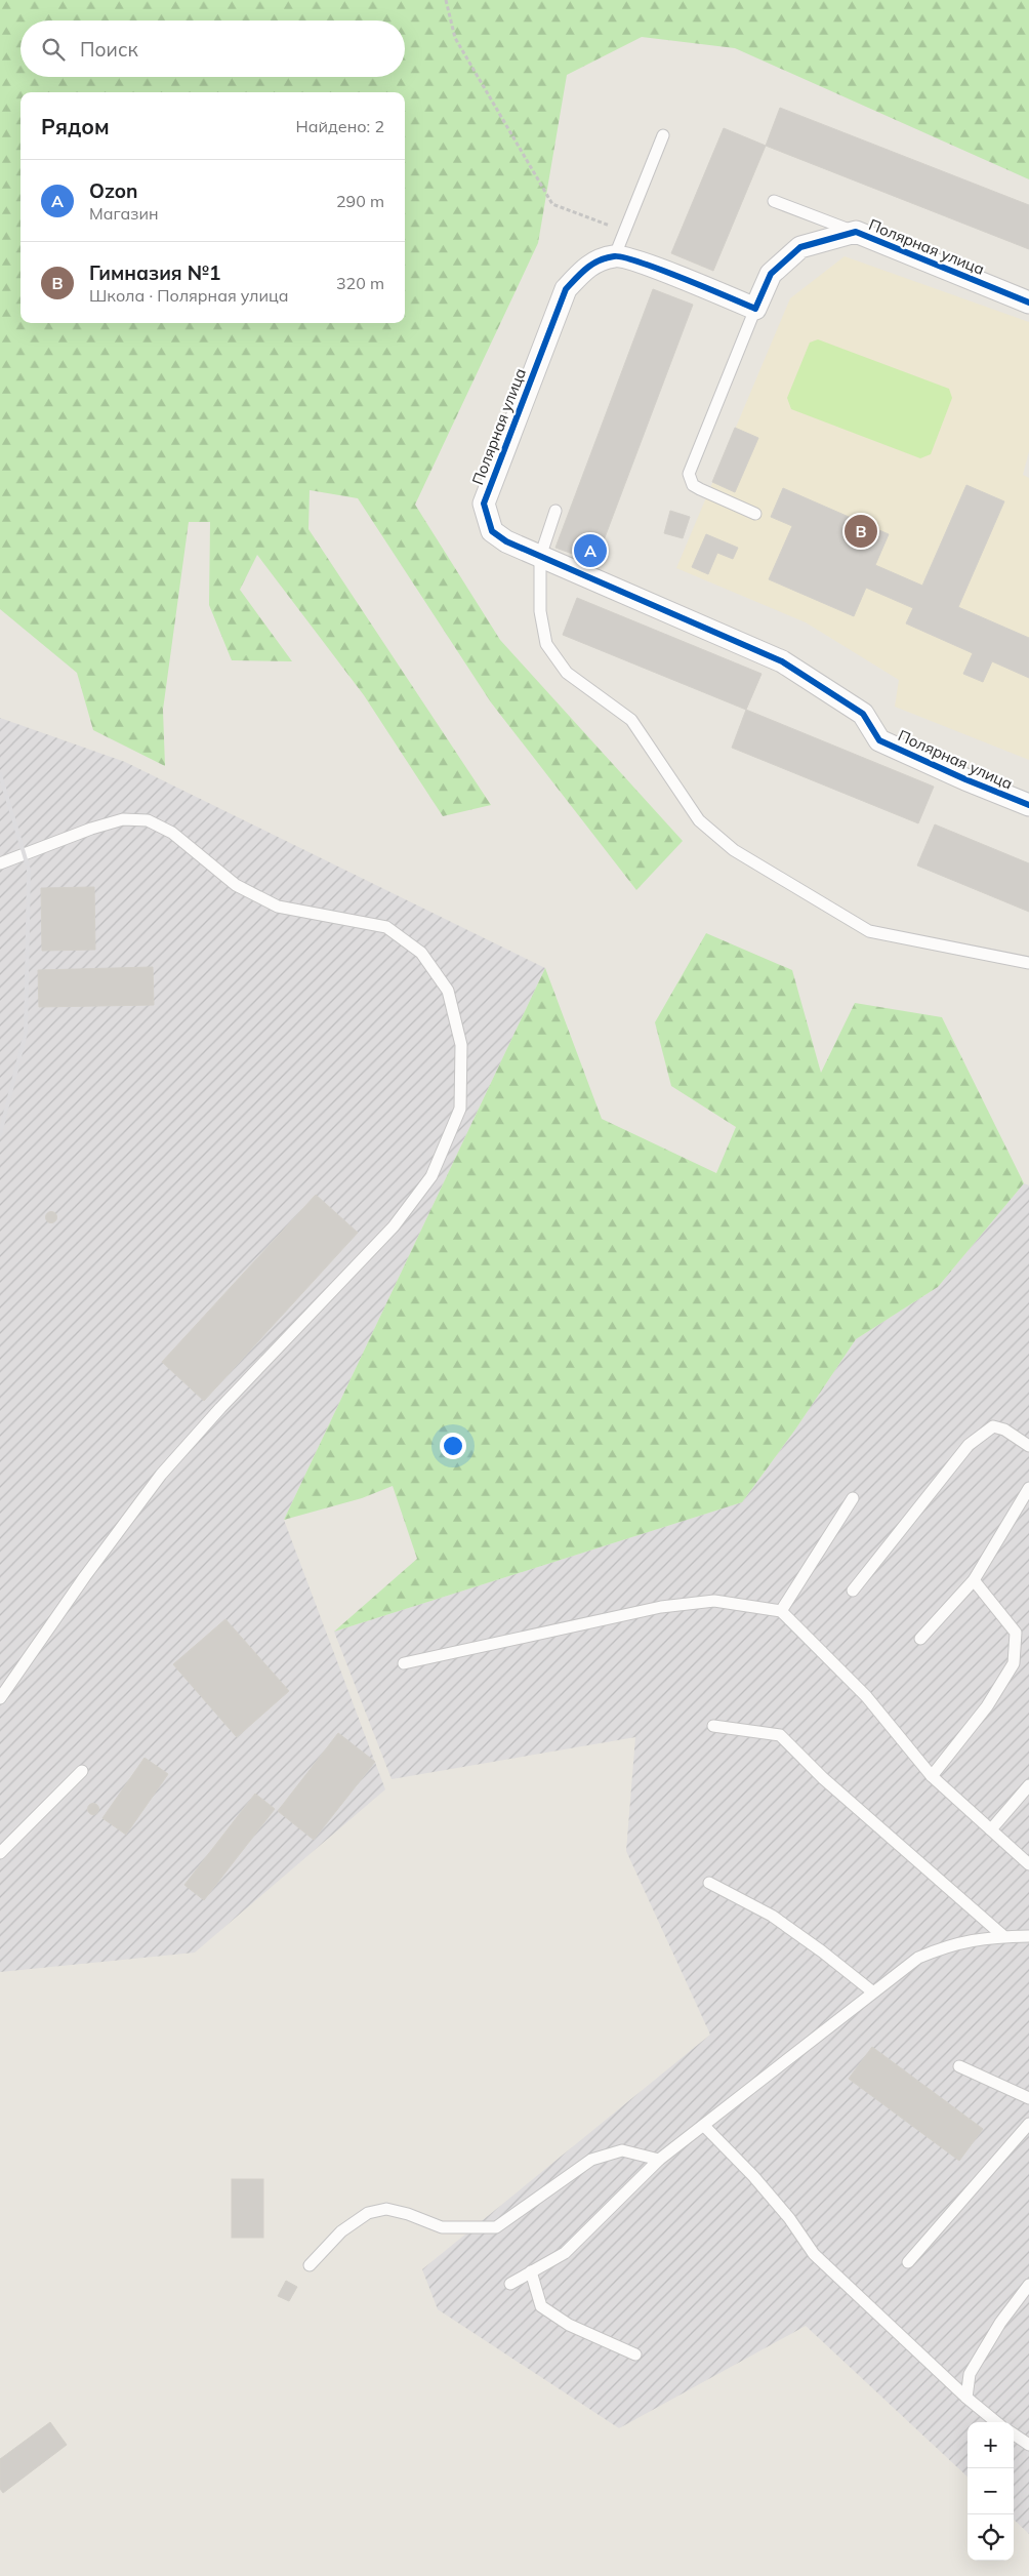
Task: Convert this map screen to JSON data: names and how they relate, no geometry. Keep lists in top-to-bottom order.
{
  "streets": {
    "street": ["Полярная улица"]
  },
  "page": {
    "search": "Поиск",
    "heading": ["Рядом", "Найдено: 2"],
    "list": [
      {
        "mark": "A",
        "name": "Ozon",
        "note": "Магазин",
        "value": "290 m"
      },
      {
        "mark": "B",
        "name": "Гимназия №1",
        "note": "Школа · Полярная улица",
        "value": "320 m"
      }
    ],
    "pins": ["B", "A"],
    "map_buttons": ["+", "−"]
  }
}
